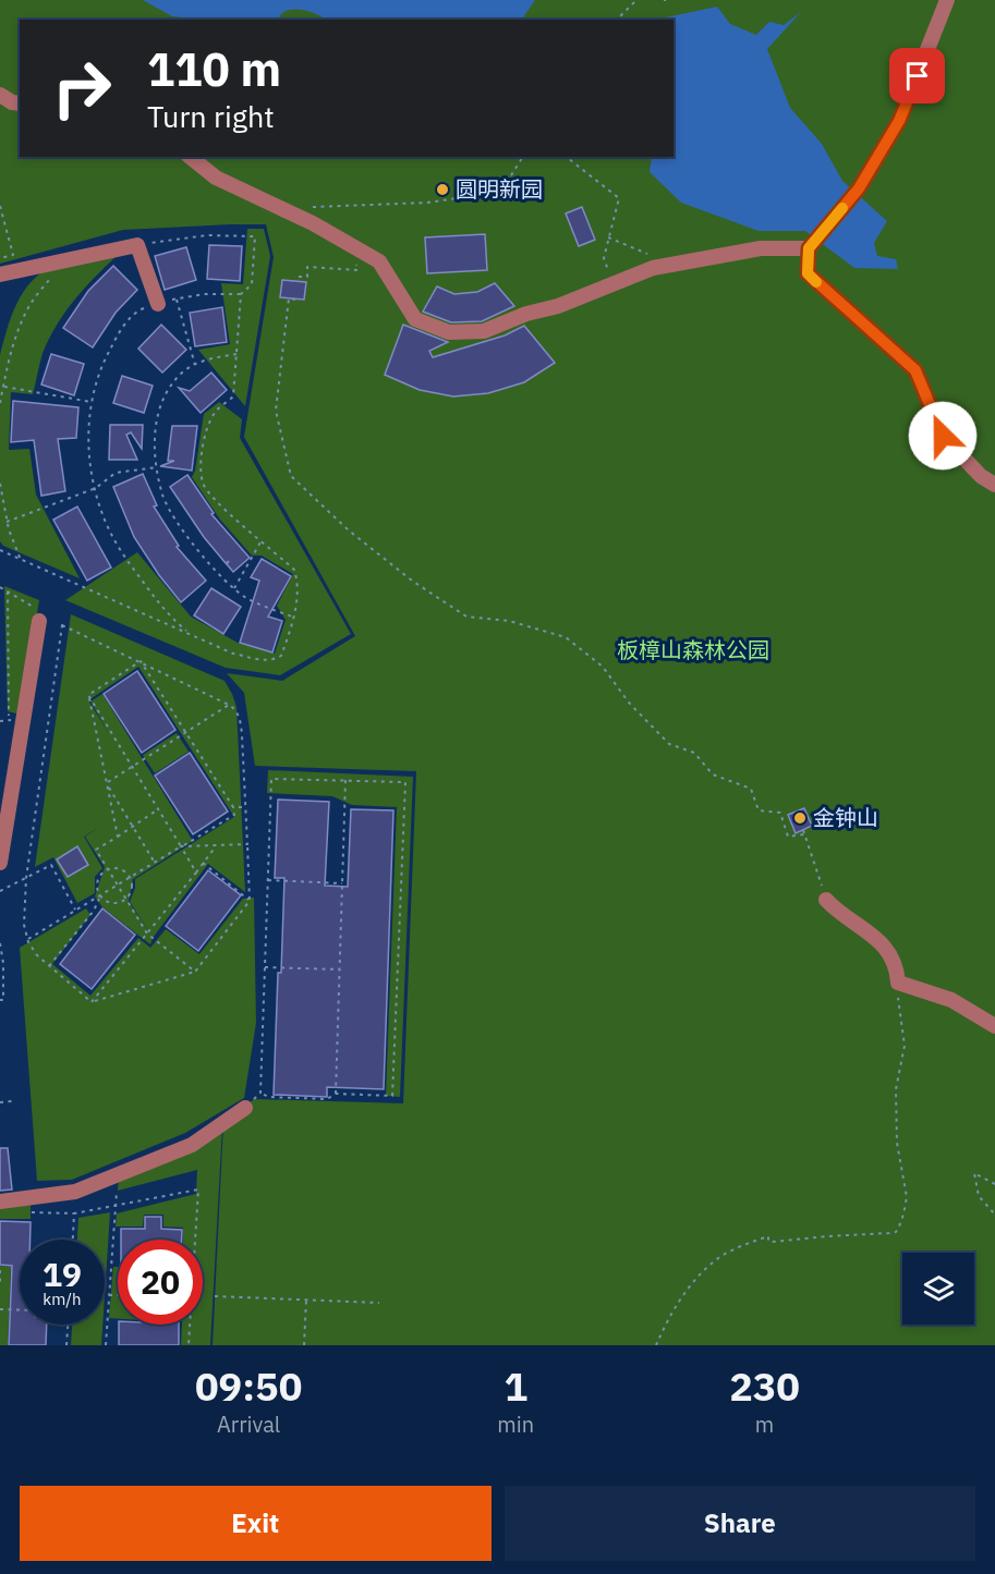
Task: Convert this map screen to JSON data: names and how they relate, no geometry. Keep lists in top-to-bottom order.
{
  "parks": ["板樟山森林公园"],
  "places": ["圆明新园", "金钟山"],
  "page": {
    "turn": ["110 m", "Turn right"],
    "speed": "19 km/h",
    "limit": "20",
    "eta": [
      "09:50",
      "Arrival",
      "1",
      "min",
      "230",
      "m"
    ],
    "buttons": ["Exit", "Share"]
  }
}
